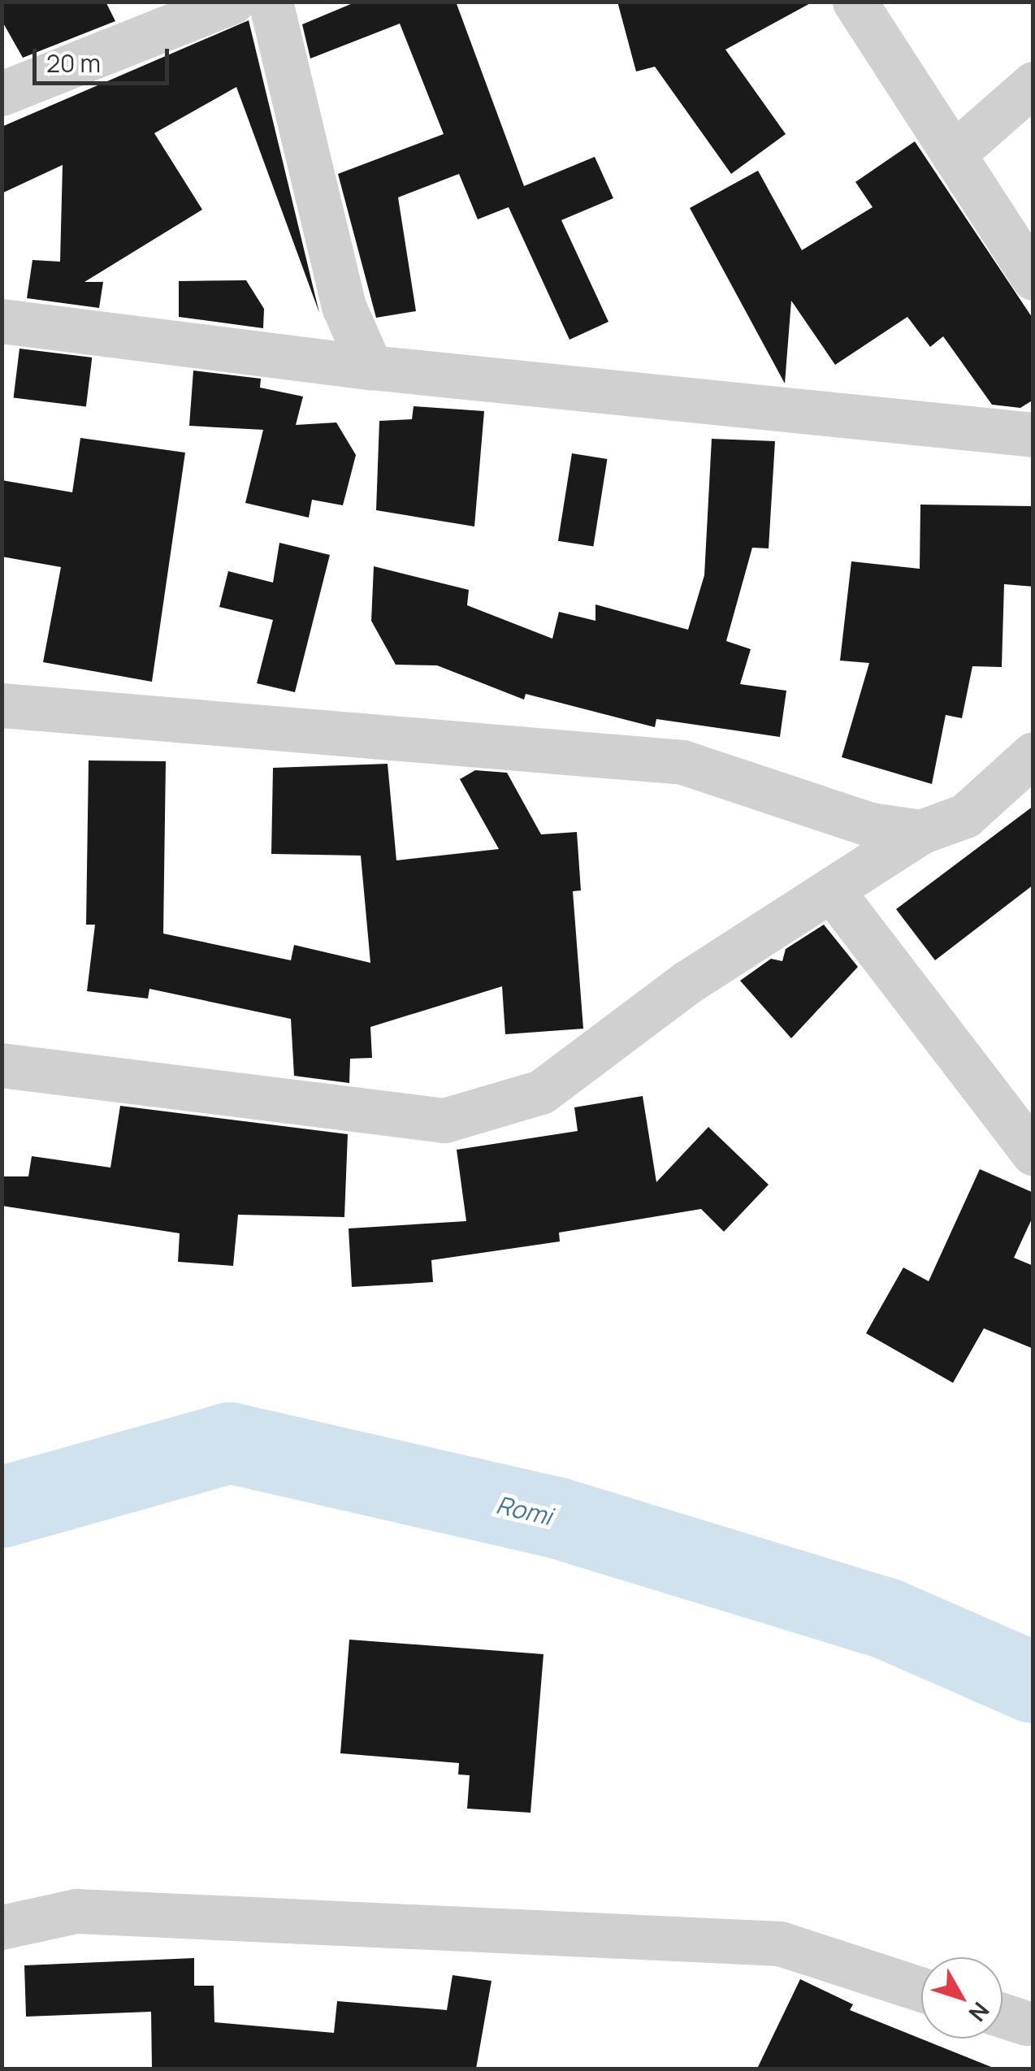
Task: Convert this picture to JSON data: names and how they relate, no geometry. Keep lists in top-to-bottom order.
{
  "water": ["Romi"],
  "scale_bar": "20 m",
  "north": "bottom right"
}
